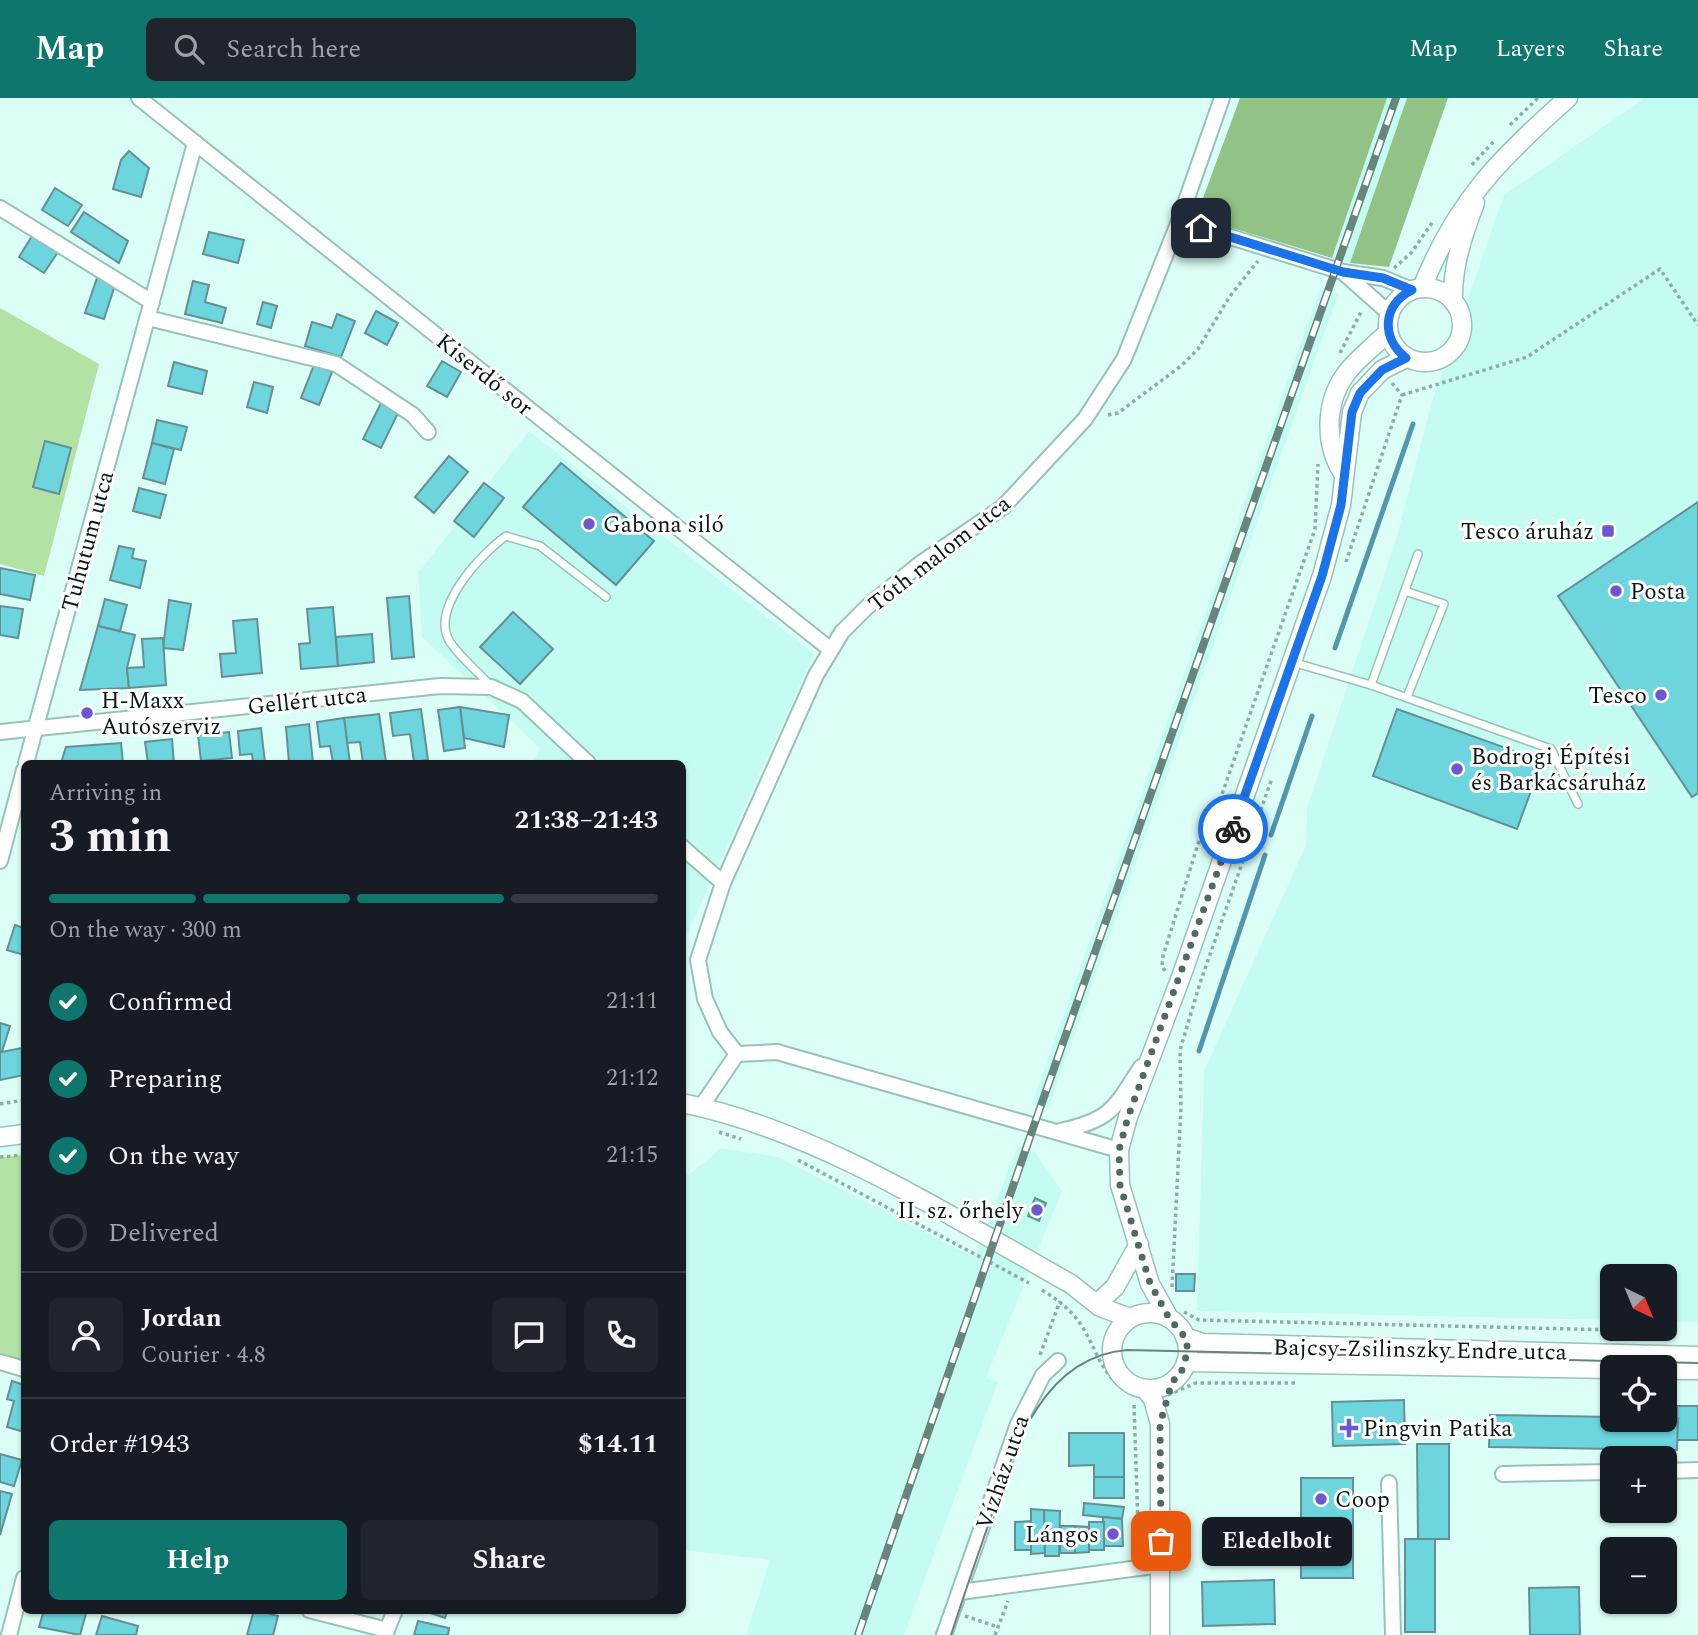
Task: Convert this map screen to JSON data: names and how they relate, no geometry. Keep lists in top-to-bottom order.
{
  "streets": {
    "street": [
      "Kiserdő sor",
      "Tuhutum utca",
      "Tóth malom utca",
      "Gellért utca",
      "Bajcsy-Zsilinszky Endre utca",
      "Vízház utca"
    ]
  },
  "crossings": [
    ["Kiserdő sor", "Tuhutum utca"],
    ["Kiserdő sor", "Tóth malom utca"],
    ["Tuhutum utca", "Gellért utca"]
  ],
  "places": {
    "other": [
      "Gabona siló",
      "Posta",
      "Tesco",
      "H-Maxx Autószerviz",
      "Bodrogi Építési és Barkácsáruház",
      "II. sz. őrhely",
      "Coop",
      "Lángos",
      "Eledelbolt"
    ],
    "transit": ["Tesco áruház"],
    "health": ["Pingvin Patika"]
  },
  "north": "bottom right",
  "page": {
    "header": "Map",
    "search": "Search here",
    "nav": ["Map", "Layers", "Share"],
    "heading": ["3 min", "Arriving in", "21:38–21:43"],
    "panel": [
      "Jordan",
      "Courier · 4.8",
      "Order #1943",
      "$14.11"
    ],
    "bar": "On the way · 300 m",
    "list": [
      ["Confirmed", "21:11"],
      ["Preparing", "21:12"],
      ["On the way", "21:15"],
      "Delivered"
    ],
    "map_buttons": ["+", "−"],
    "buttons": ["Help", "Share"],
    "bubble": "Eledelbolt"
  }
}
